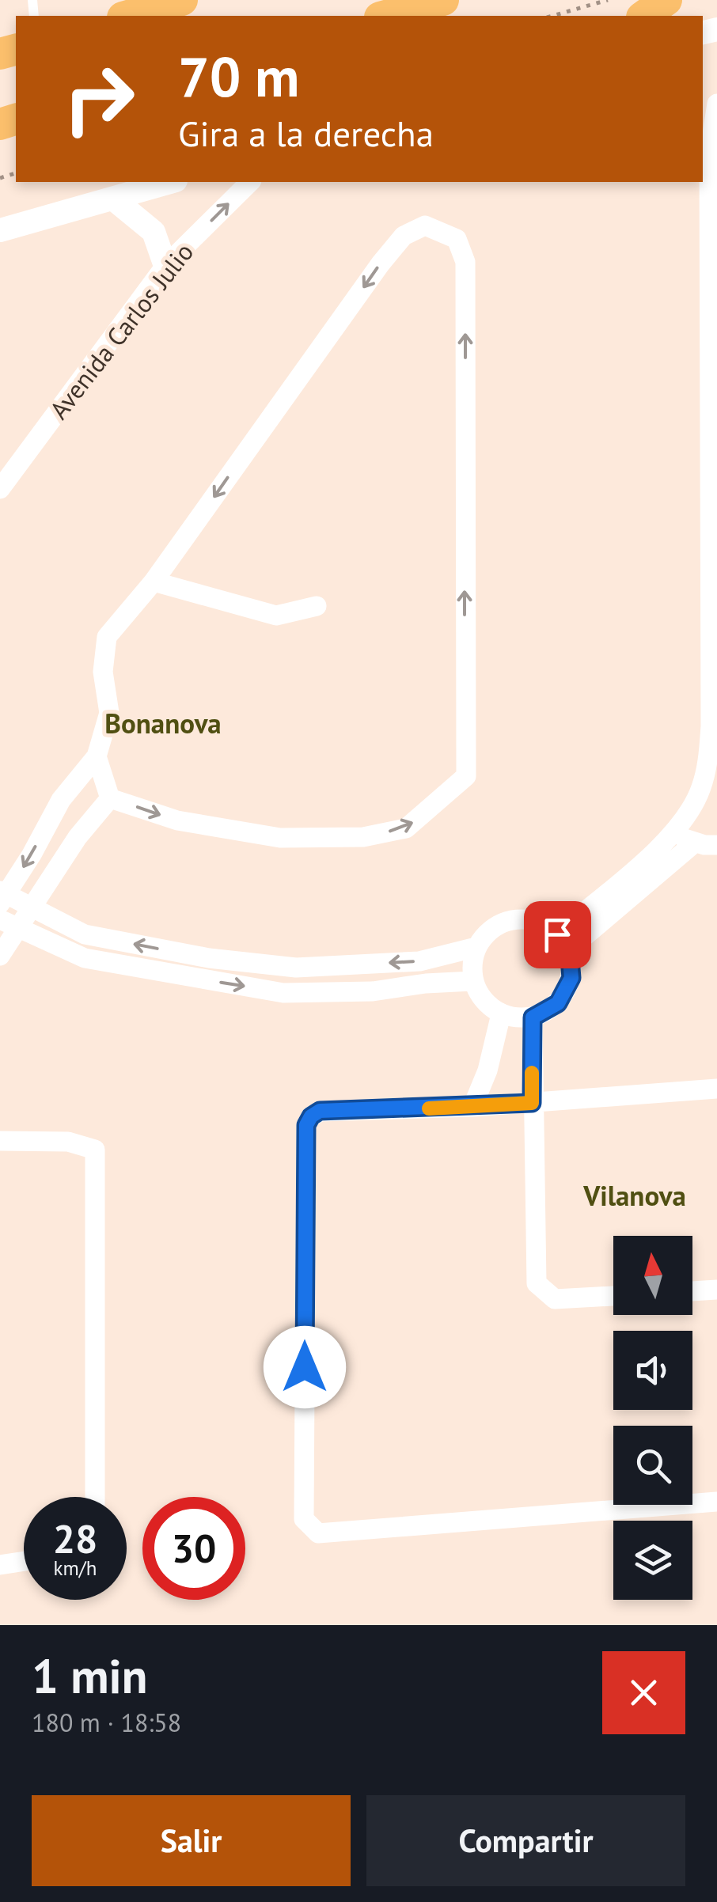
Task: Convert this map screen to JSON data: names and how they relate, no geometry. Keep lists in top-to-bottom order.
{
  "streets": {
    "street": ["Avenida Carlos Julio"]
  },
  "districts": ["Bonanova", "Vilanova"],
  "north": "top",
  "page": {
    "turn": ["70 m", "Gira a la derecha"],
    "speed": "28 km/h",
    "limit": "30",
    "heading": ["1 min", "180 m · 18:58"],
    "buttons": ["Salir", "Compartir"]
  }
}
